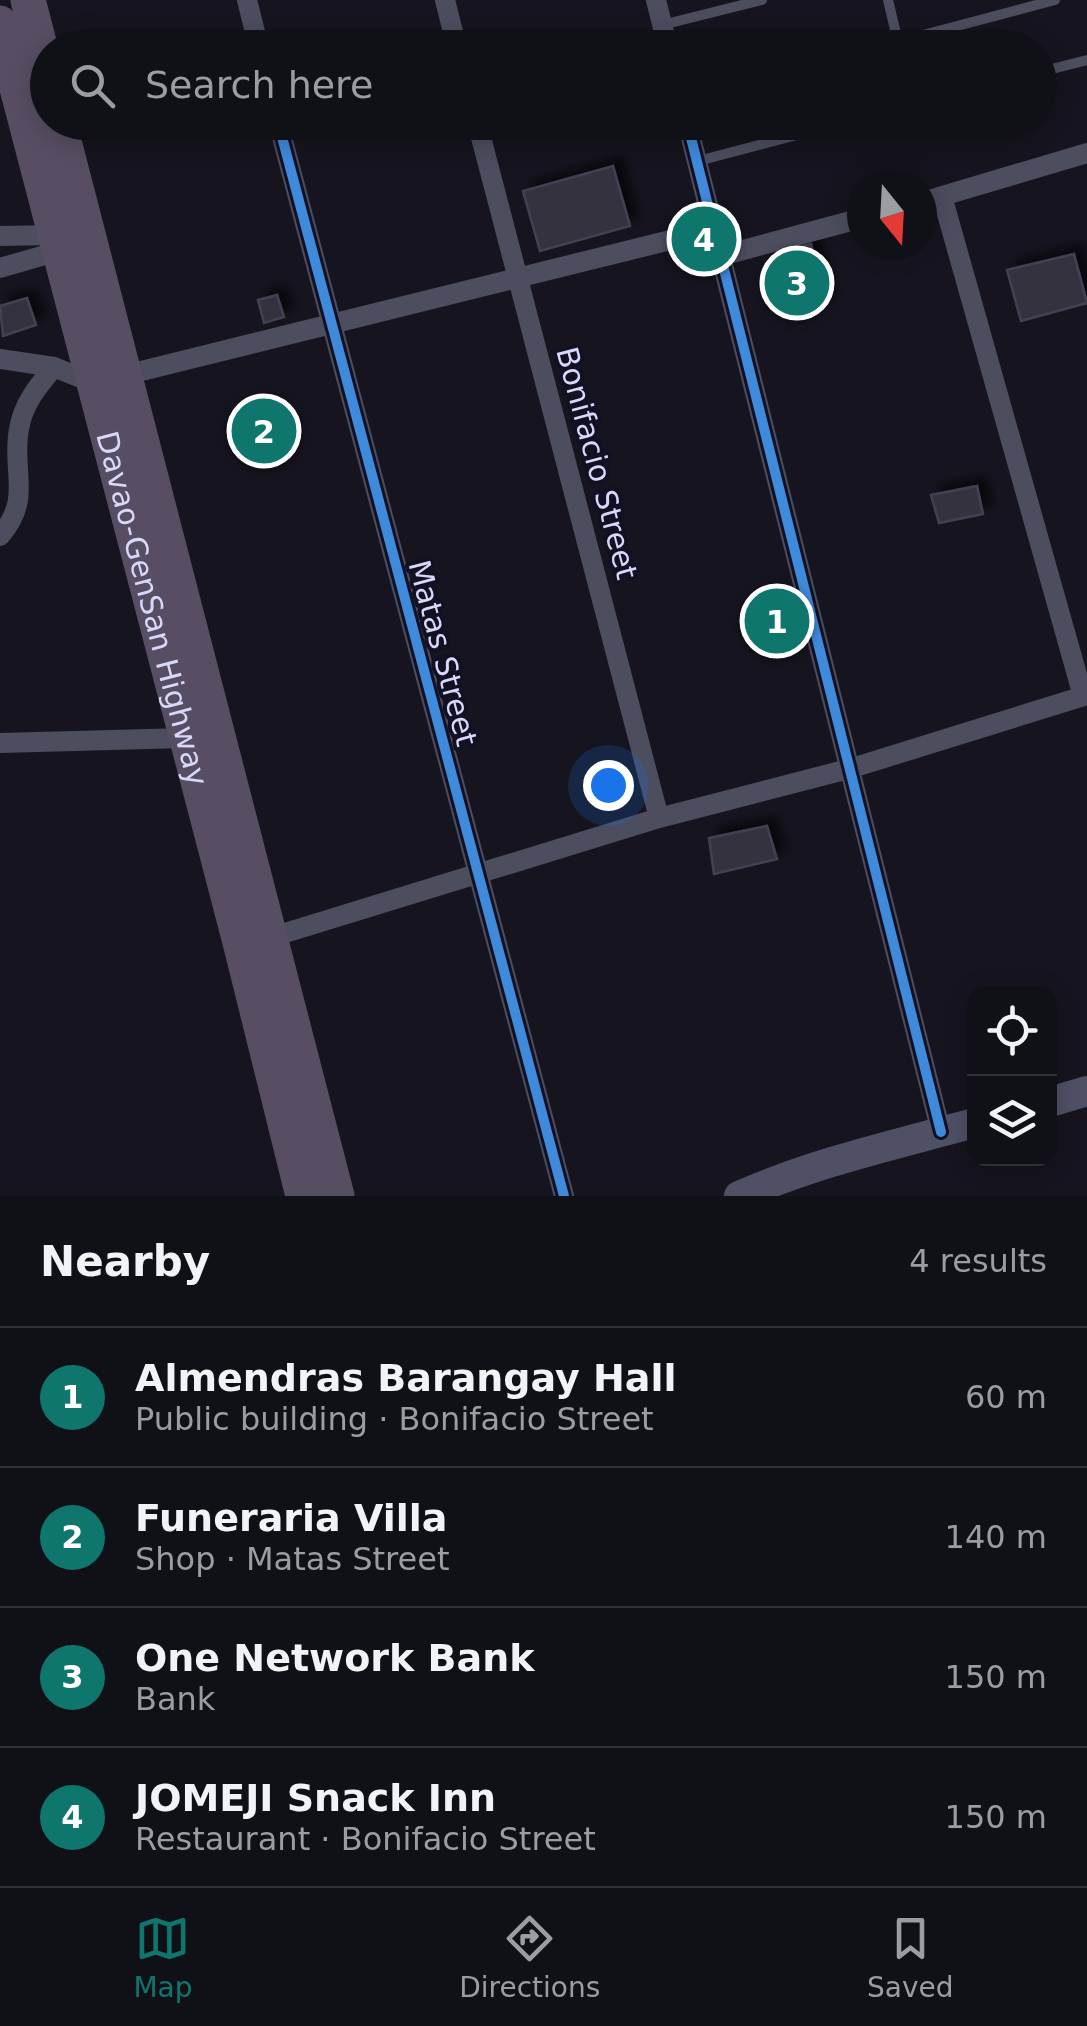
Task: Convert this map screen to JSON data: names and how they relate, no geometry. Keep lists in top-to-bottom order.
{
  "streets": {
    "highway": ["Davao-GenSan Highway"],
    "street": ["Bonifacio Street", "Matas Street"]
  },
  "north": "bottom",
  "page": {
    "search": "Search here",
    "pins": [
      "4",
      "3",
      "2",
      "1"
    ],
    "heading": ["Nearby", "4 results"],
    "list": [
      {
        "mark": "1",
        "name": "Almendras Barangay Hall",
        "note": "Public building · Bonifacio Street",
        "value": "60 m"
      },
      {
        "mark": "2",
        "name": "Funeraria Villa",
        "note": "Shop · Matas Street",
        "value": "140 m"
      },
      {
        "mark": "3",
        "name": "One Network Bank",
        "note": "Bank",
        "value": "150 m"
      },
      {
        "mark": "4",
        "name": "JOMEJI Snack Inn",
        "note": "Restaurant · Bonifacio Street",
        "value": "150 m"
      }
    ],
    "nav": ["Map", "Directions", "Saved"]
  }
}
